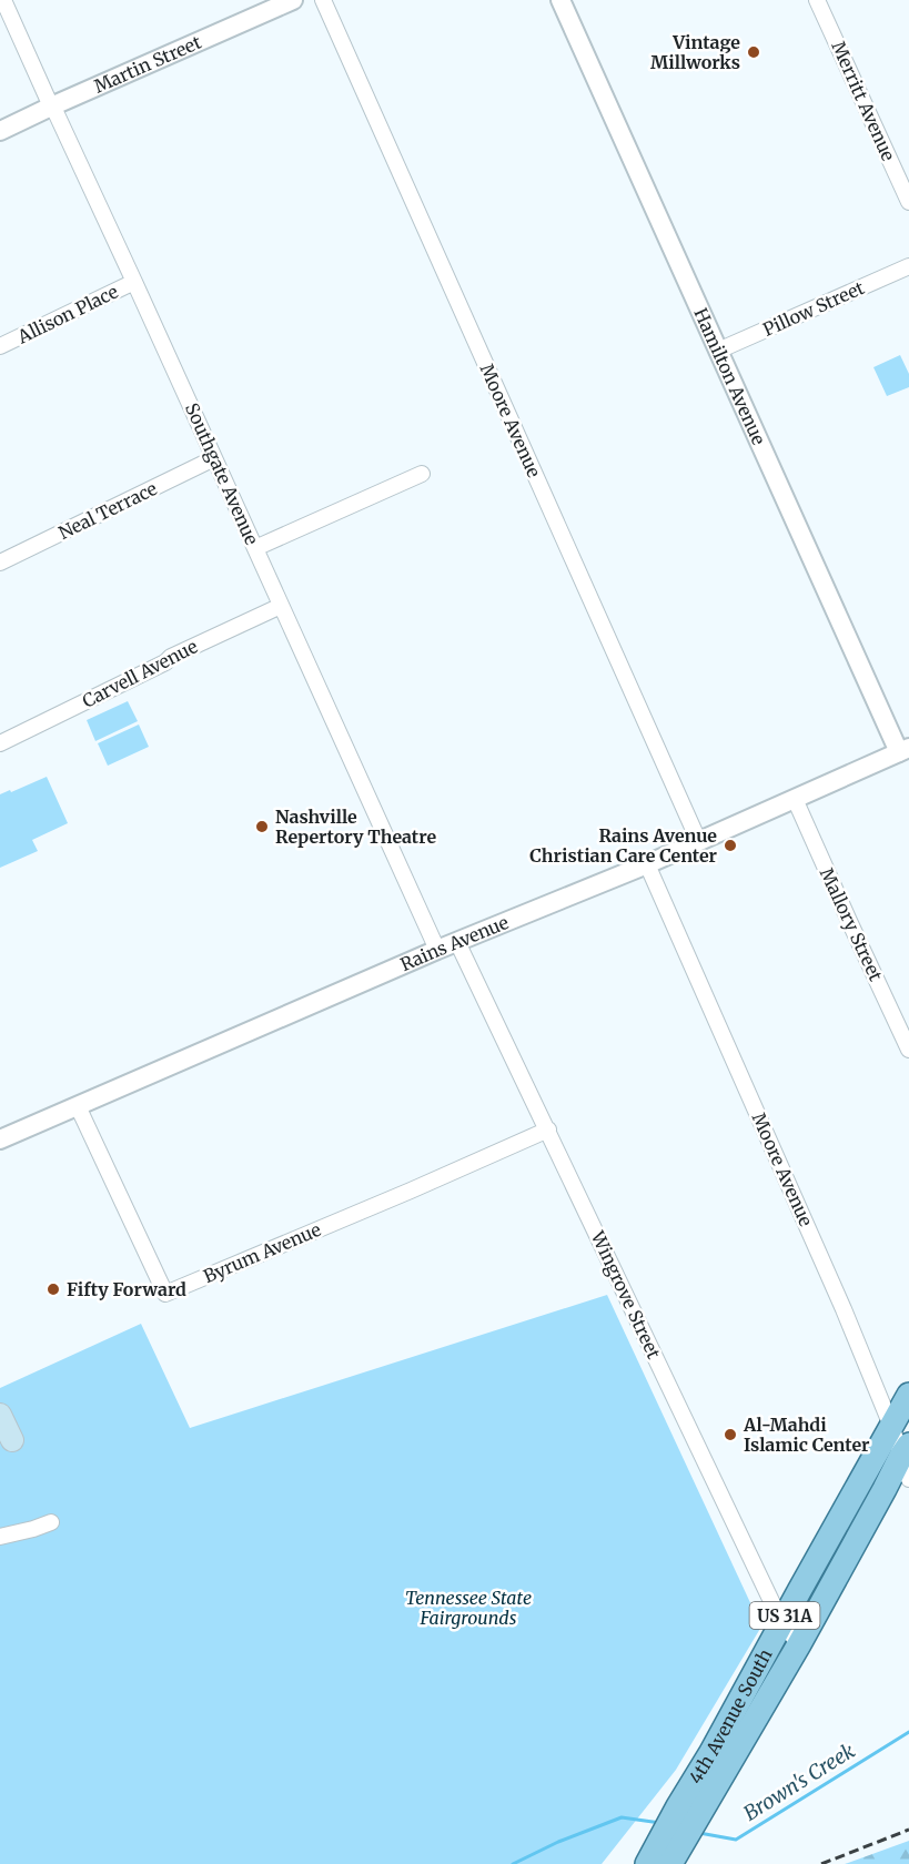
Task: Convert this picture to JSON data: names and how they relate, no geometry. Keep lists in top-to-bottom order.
{
  "streets": {
    "main road": ["US 31A", "4th Avenue South"],
    "street": [
      "Martin Street",
      "Merritt Avenue",
      "Pillow Street",
      "Allison Place",
      "Hamilton Avenue",
      "Moore Avenue",
      "Southgate Avenue",
      "Neal Terrace",
      "Carvell Avenue",
      "Mallory Street",
      "Rains Avenue",
      "Byrum Avenue",
      "Wingrove Street"
    ]
  },
  "crossings": [
    ["Martin Street", "Southgate Avenue"],
    ["Pillow Street", "Hamilton Avenue"],
    ["Allison Place", "Southgate Avenue"],
    ["Hamilton Avenue", "Rains Avenue"],
    ["Moore Avenue", "Rains Avenue"],
    ["Moore Avenue", "4th Avenue South"],
    ["Southgate Avenue", "Neal Terrace"],
    ["Southgate Avenue", "Carvell Avenue"],
    ["Southgate Avenue", "Rains Avenue"],
    ["Mallory Street", "Rains Avenue"],
    ["Rains Avenue", "Byrum Avenue"],
    ["Rains Avenue", "Wingrove Street"],
    ["Byrum Avenue", "Wingrove Street"],
    ["Wingrove Street", "4th Avenue South"]
  ],
  "water": ["Brown's Creek"],
  "parks": ["Tennessee State Fairgrounds"],
  "places": [
    "Vintage Millworks",
    "Nashville Repertory Theatre",
    "Rains Avenue Christian Care Center",
    "Fifty Forward",
    "Al-Mahdi Islamic Center"
  ]
}
